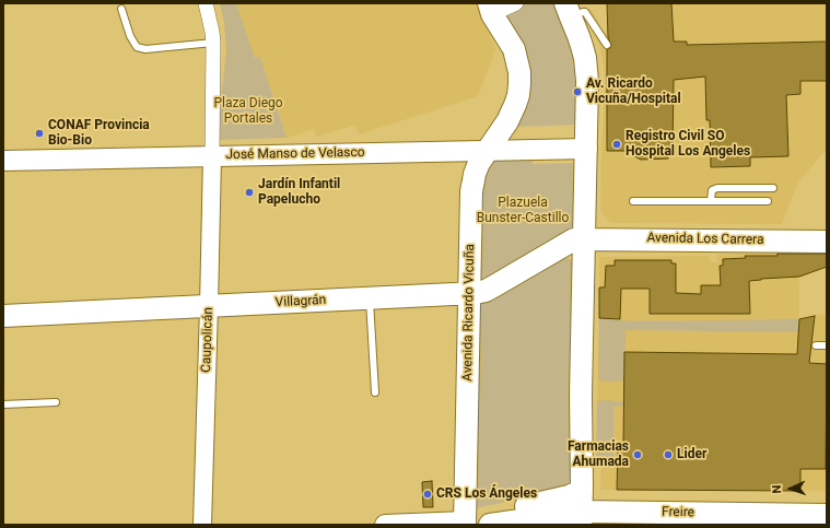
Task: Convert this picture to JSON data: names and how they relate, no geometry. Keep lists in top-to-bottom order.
{
  "streets": {
    "main road": [
      "José Manso de Velasco",
      "Avenida Los Carrera",
      "Villagrán",
      "Avenida Ricardo Vicuña",
      "Freire"
    ],
    "street": ["Caupolicán"]
  },
  "crossings": [
    ["José Manso de Velasco", "Avenida Ricardo Vicuña"],
    ["José Manso de Velasco", "Caupolicán"],
    ["Avenida Los Carrera", "Villagrán"],
    ["Villagrán", "Avenida Ricardo Vicuña"],
    ["Villagrán", "Caupolicán"]
  ],
  "parks": ["Plaza Diego Portales", "Plazuela Bunster-Castillo"],
  "places": [
    "Av. Ricardo Vicuña/Hospital",
    "CONAF Provincia Bio-Bio",
    "Registro Civil SO Hospital Los Angeles",
    "Jardín Infantil Papelucho",
    "Farmacias Ahumada",
    "Lider",
    "CRS Los Ángeles"
  ],
  "north": "left"
}
